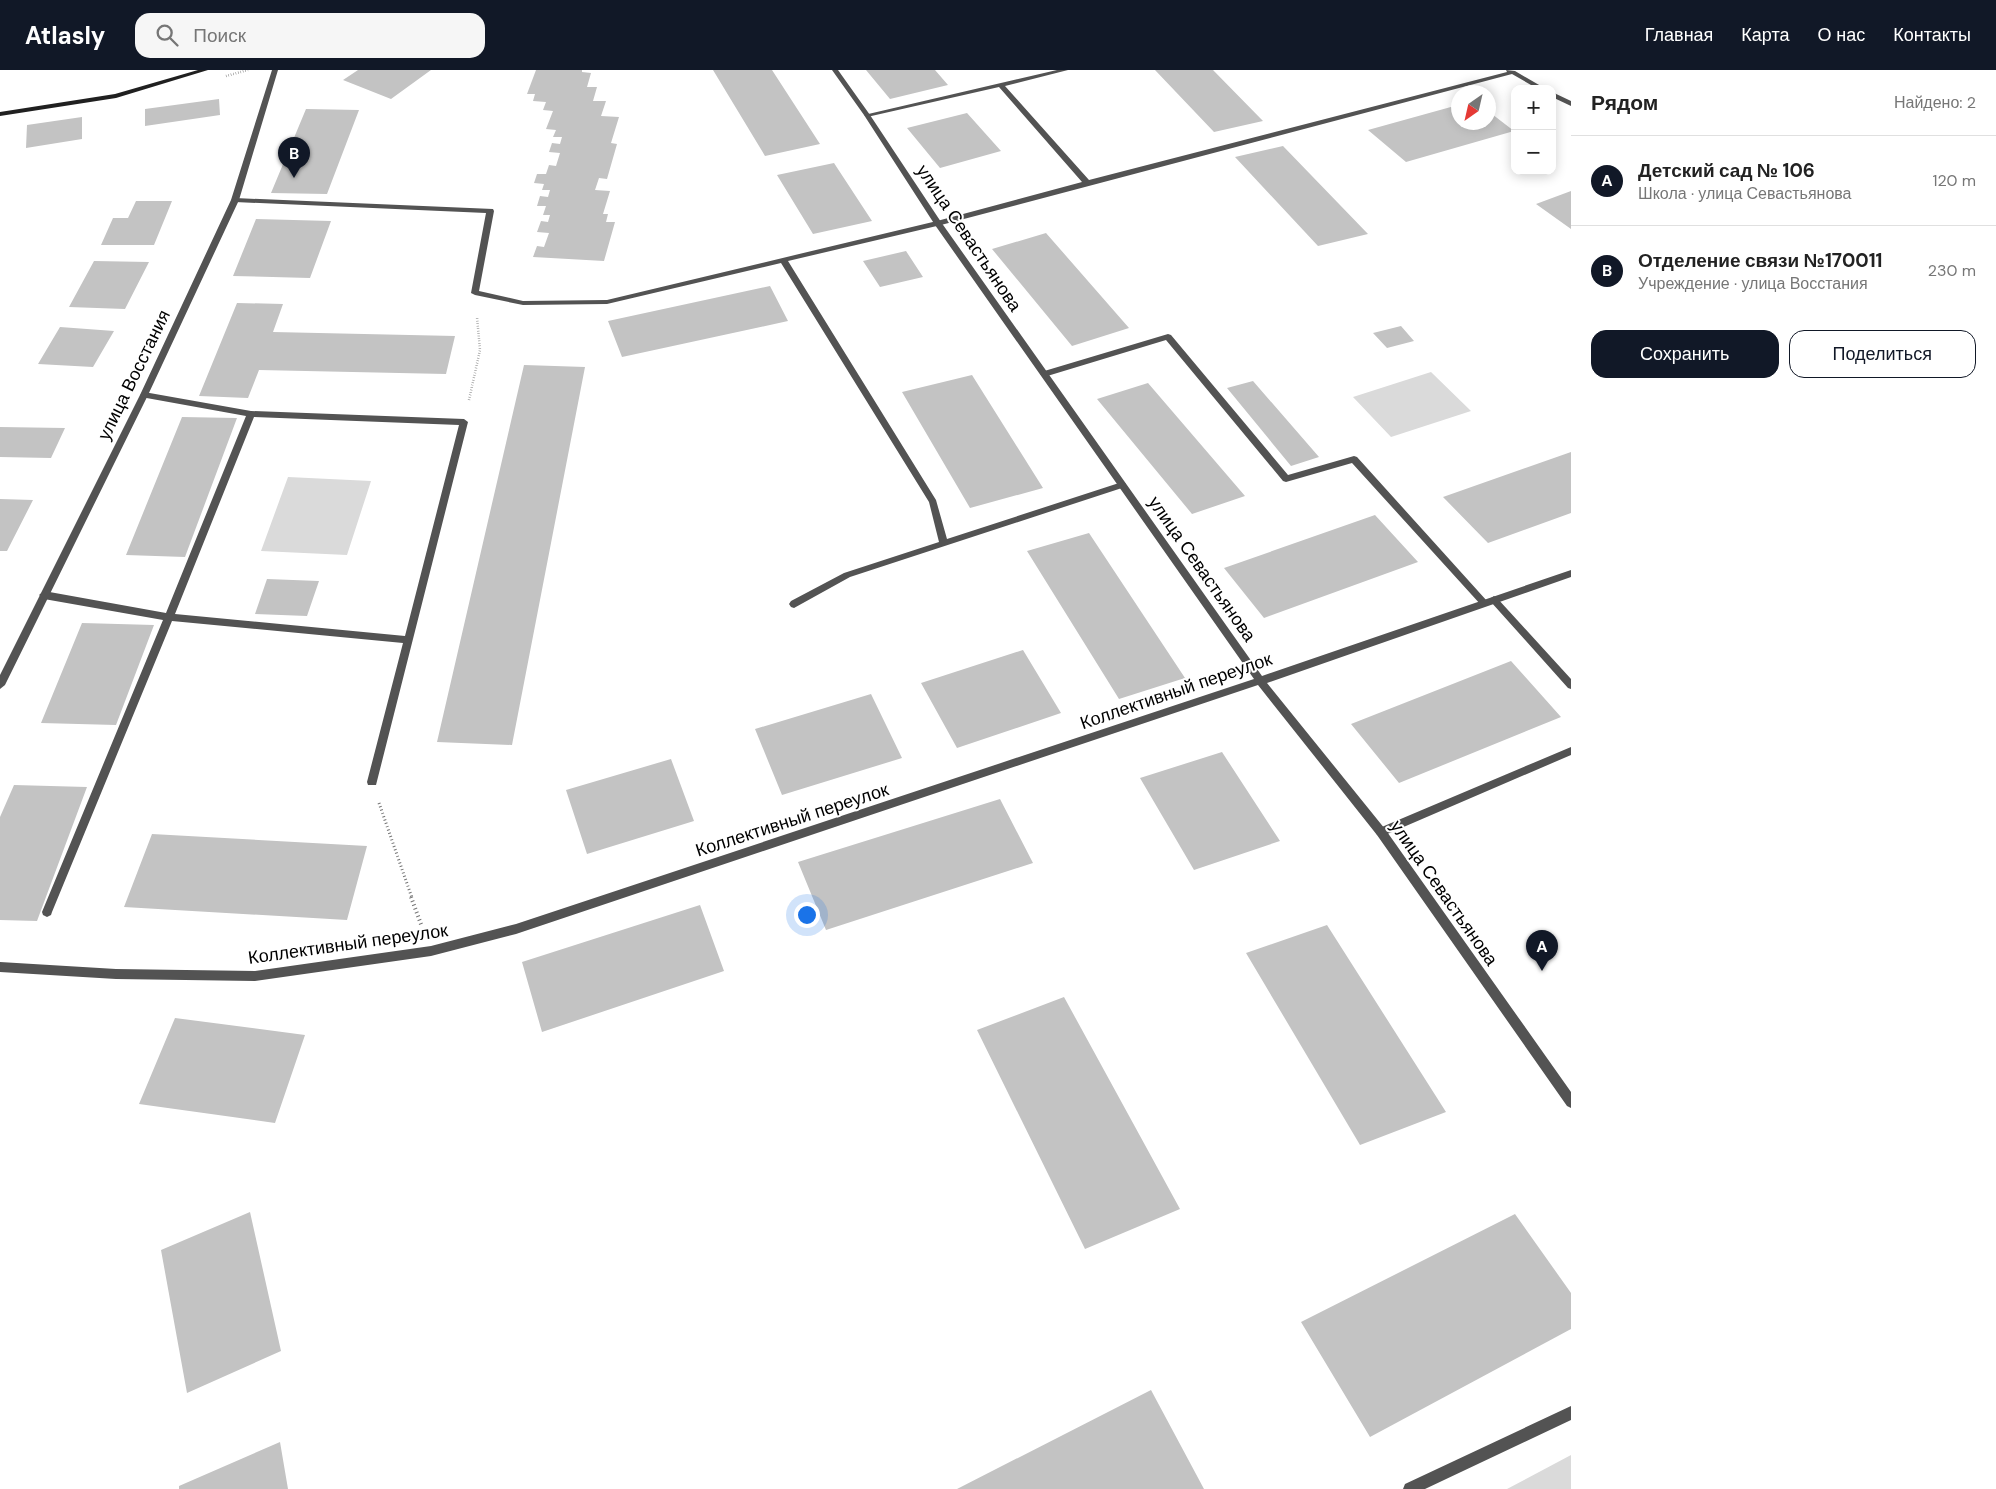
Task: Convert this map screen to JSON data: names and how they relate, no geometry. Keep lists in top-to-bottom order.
{
  "streets": {
    "street": ["улица Севастьянова", "улица Восстания", "Коллективный переулок"]
  },
  "crossings": [
    ["улица Севастьянова", "Коллективный переулок"]
  ],
  "north": "bottom left",
  "page": {
    "header": "Atlasly",
    "search": "Поиск",
    "nav": [
      "Главная",
      "Карта",
      "О нас",
      "Контакты"
    ],
    "heading": ["Рядом", "Найдено: 2"],
    "map_buttons": ["+", "−"],
    "list": [
      {
        "mark": "A",
        "name": "Детский сад № 106",
        "note": "Школа · улица Севастьянова",
        "value": "120 m"
      },
      {
        "mark": "B",
        "name": "Отделение связи №170011",
        "note": "Учреждение · улица Восстания",
        "value": "230 m"
      }
    ],
    "pins": ["B", "A"],
    "buttons": ["Сохранить", "Поделиться"]
  }
}
